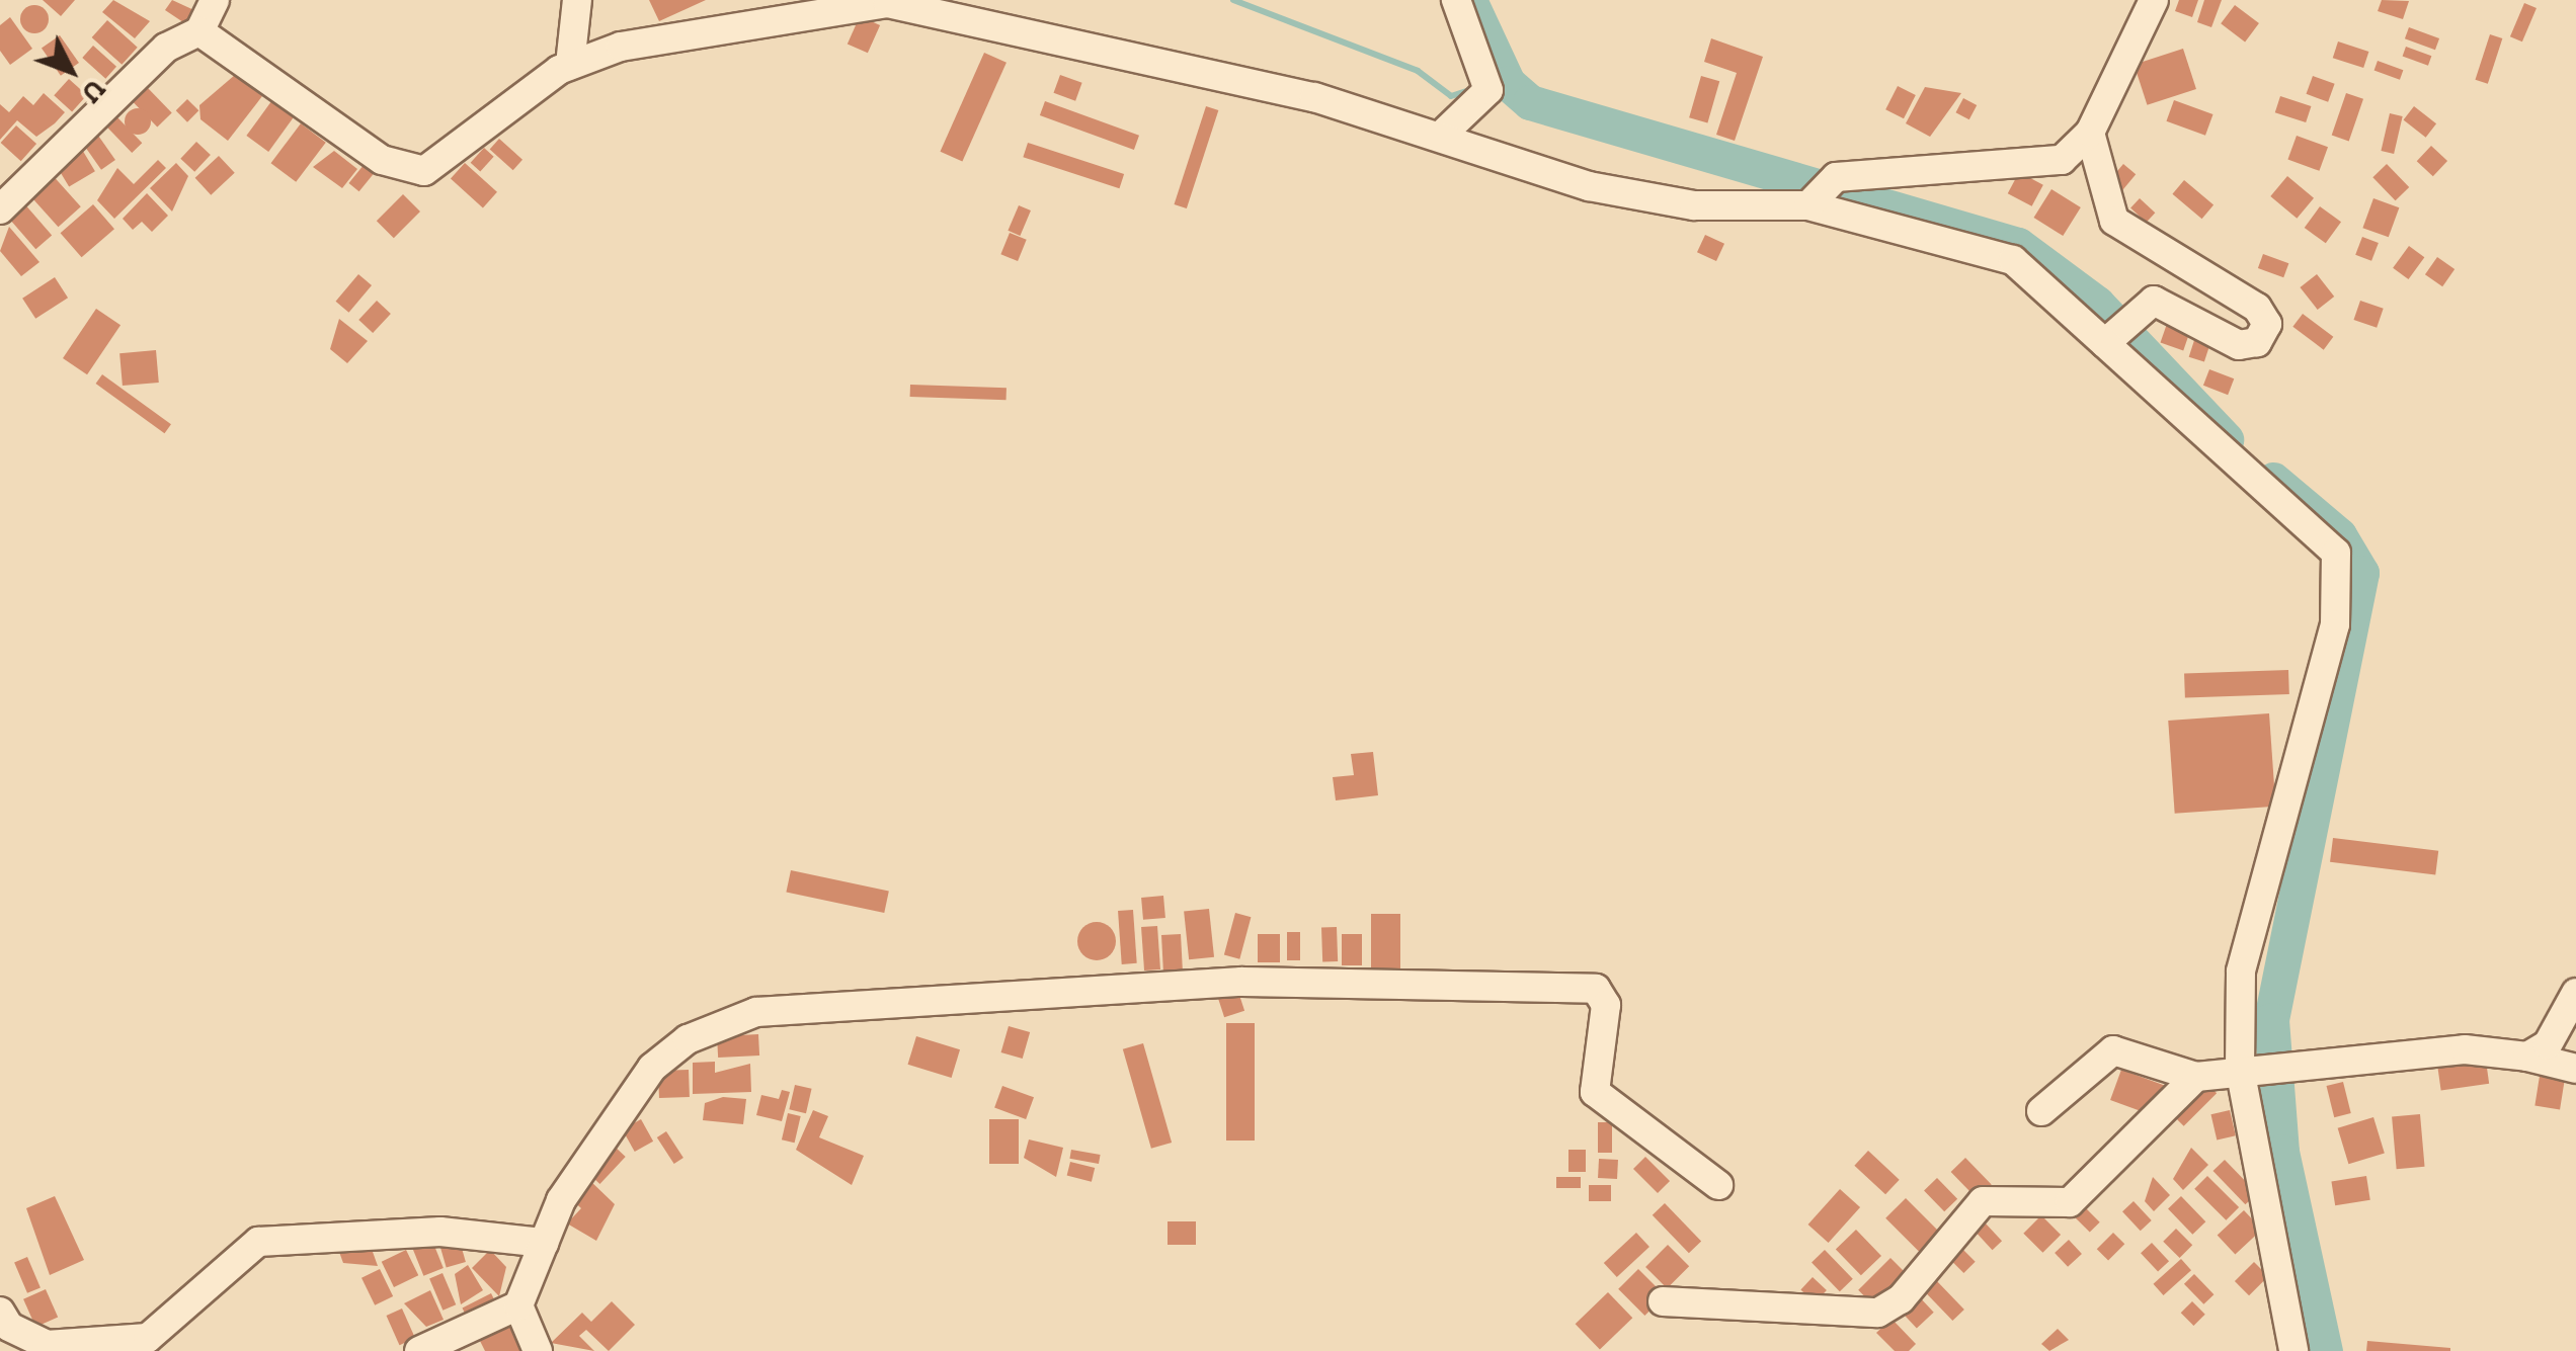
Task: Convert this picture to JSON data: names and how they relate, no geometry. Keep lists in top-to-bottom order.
{
  "north": "bottom right"
}
